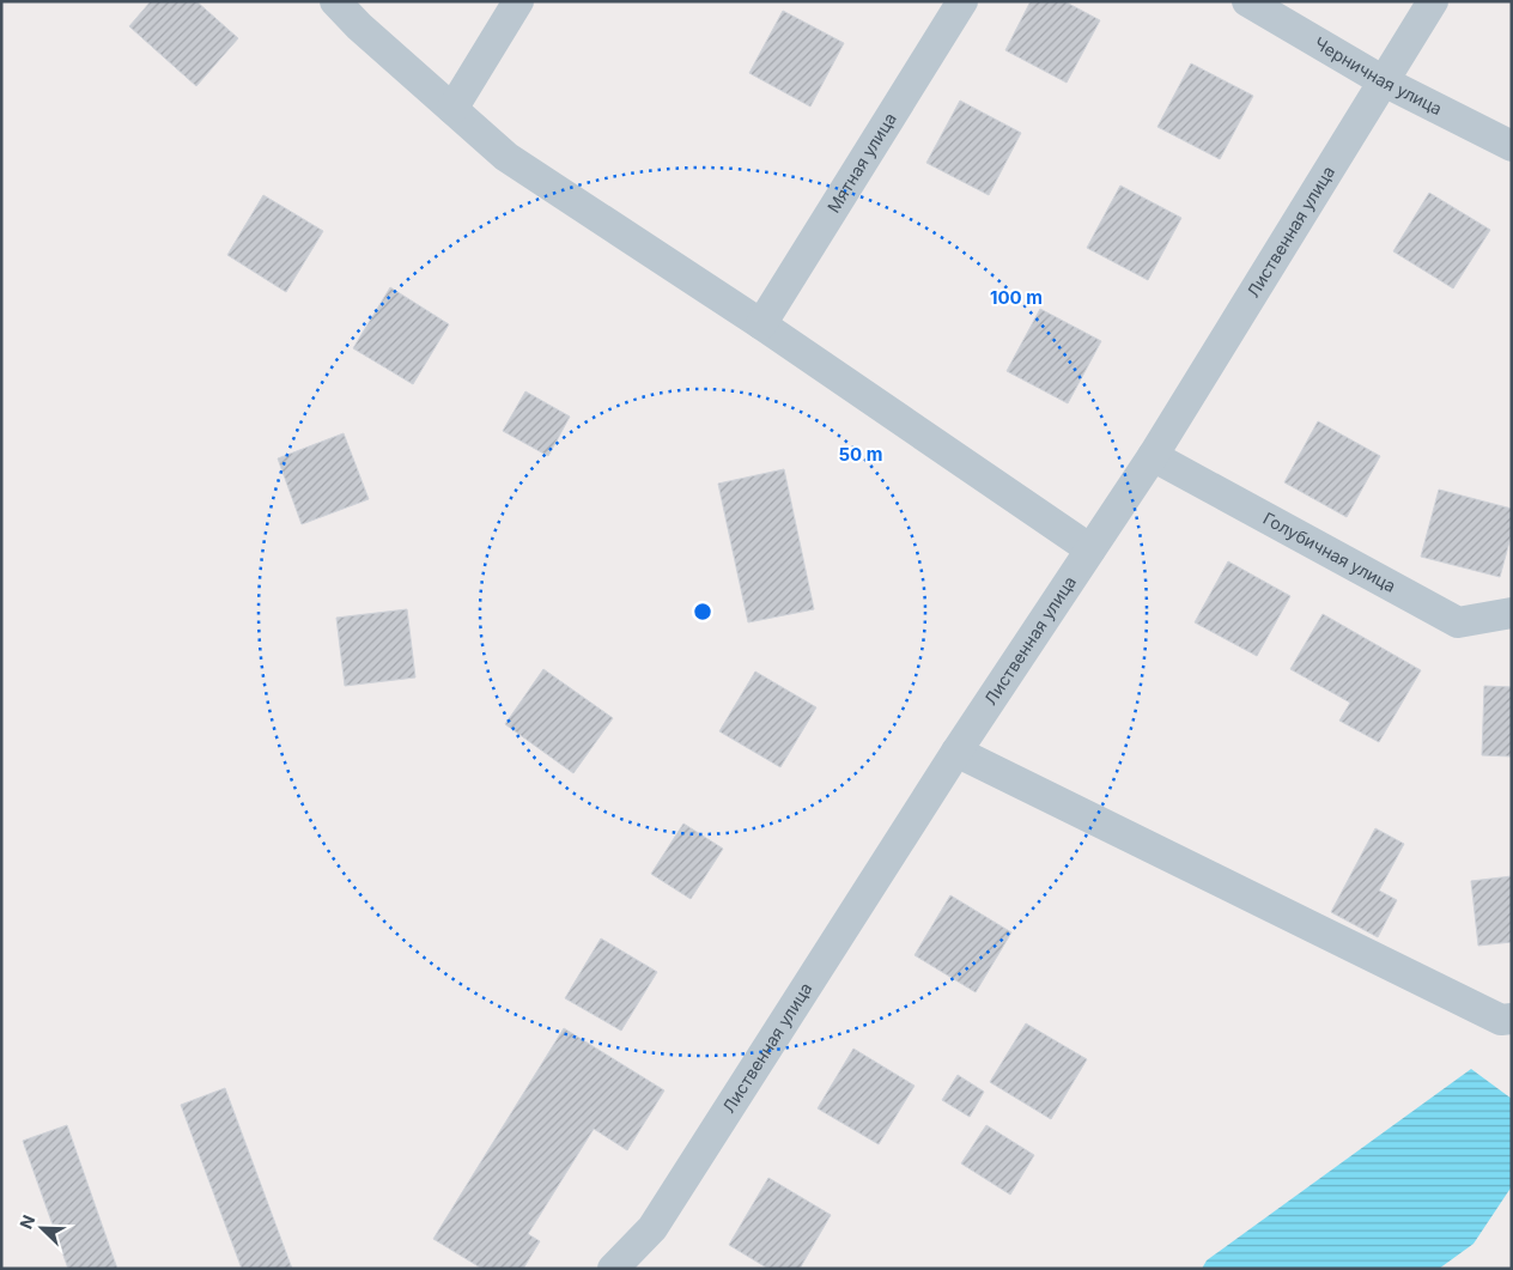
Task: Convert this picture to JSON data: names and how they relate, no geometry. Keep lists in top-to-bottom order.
{
  "streets": {
    "street": [
      "Черничная улица",
      "Мятная улица",
      "Лиственная улица",
      "Голубичная улица"
    ]
  },
  "crossings": [
    ["Черничная улица", "Лиственная улица"],
    ["Лиственная улица", "Голубичная улица"]
  ],
  "north": "top left",
  "rings": ["100 m", "50 m"]
}
